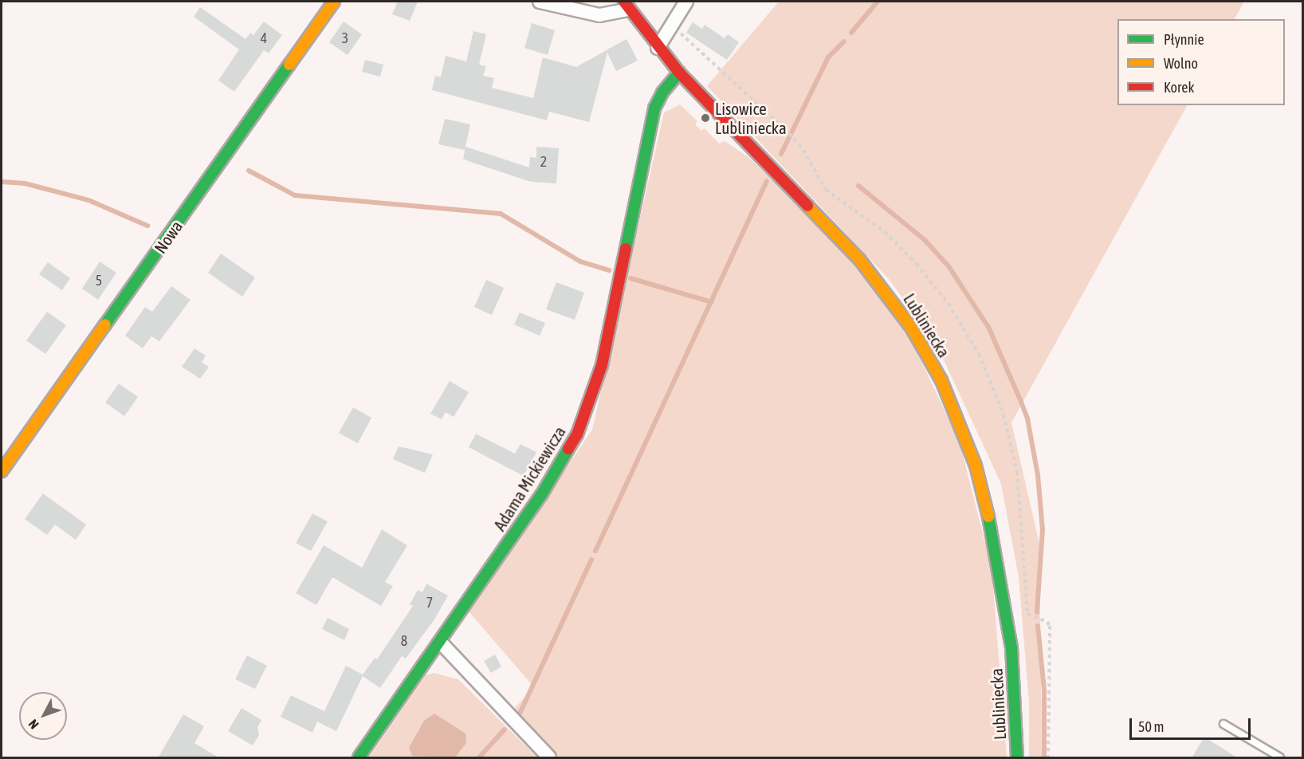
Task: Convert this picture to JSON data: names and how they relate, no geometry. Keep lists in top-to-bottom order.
{
  "streets": {
    "street": ["Nowa", "Lubliniecka", "Adama Mickiewicza"]
  },
  "crossings": [
    ["Lubliniecka", "Adama Mickiewicza"]
  ],
  "places": ["Lisowice Lubliniecka"],
  "house_numbers": [
    "4",
    "3",
    "2",
    "5",
    "7",
    "8"
  ],
  "legend": ["Płynnie", "Wolno", "Korek"],
  "scale_bar": "50 m",
  "north": "bottom left"
}
